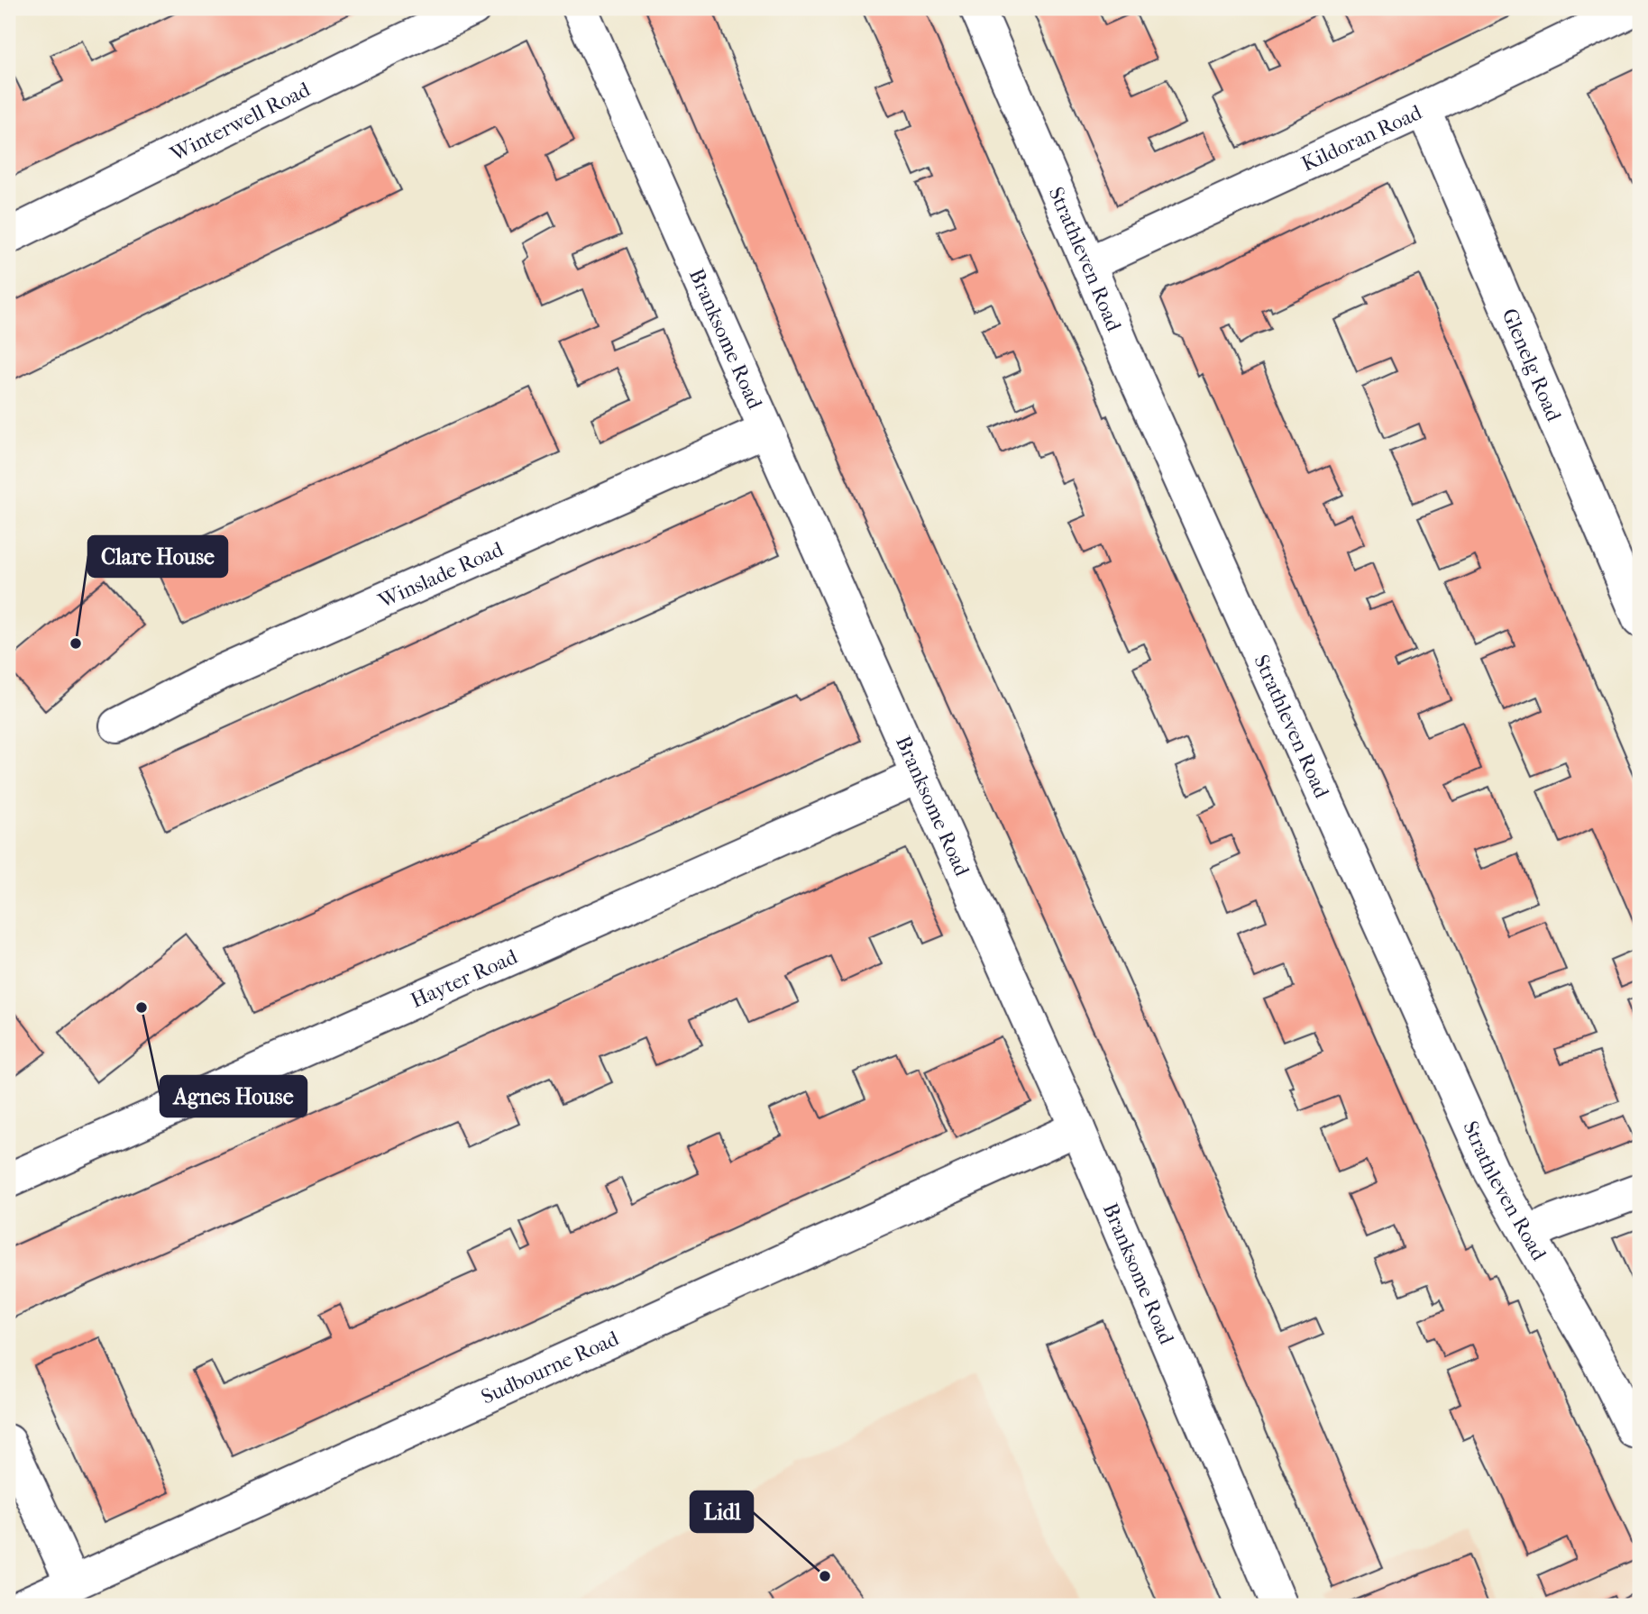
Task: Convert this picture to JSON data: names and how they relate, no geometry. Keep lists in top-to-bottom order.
{
  "streets": {
    "street": [
      "Winterwell Road",
      "Kildoran Road",
      "Strathleven Road",
      "Branksome Road",
      "Glenelg Road",
      "Winslade Road",
      "Hayter Road",
      "Sudbourne Road"
    ]
  },
  "crossings": [
    ["Kildoran Road", "Strathleven Road"],
    ["Kildoran Road", "Glenelg Road"],
    ["Branksome Road", "Winslade Road"],
    ["Branksome Road", "Hayter Road"],
    ["Branksome Road", "Sudbourne Road"]
  ],
  "places": ["Clare House", "Agnes House", "Lidl"]
}
